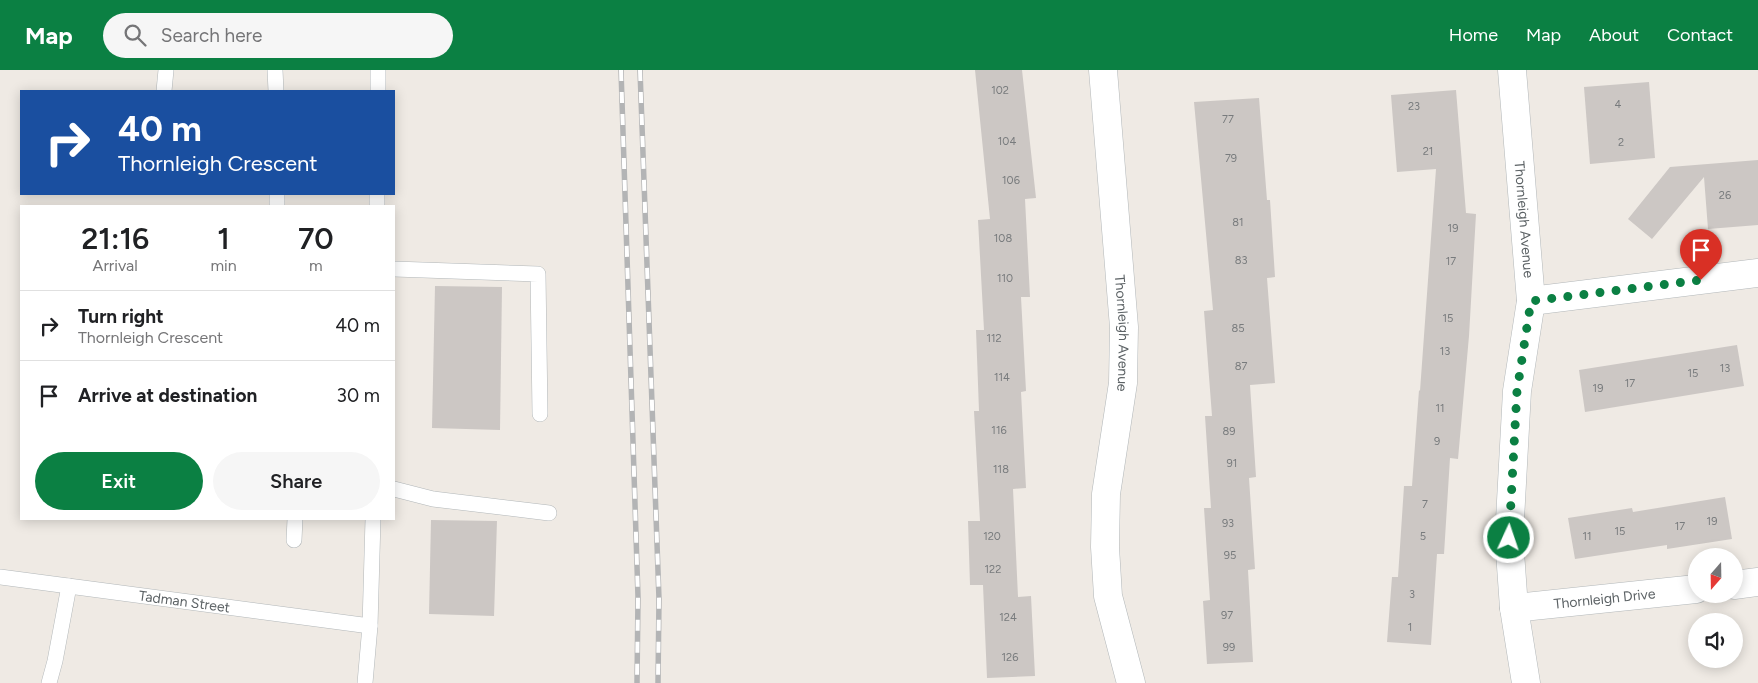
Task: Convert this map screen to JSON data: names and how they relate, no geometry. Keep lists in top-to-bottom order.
{
  "streets": {
    "street": ["Thornleigh Avenue", "Thornleigh Drive"],
    "lane": ["Tadman Street"]
  },
  "crossings": [
    ["Thornleigh Avenue", "Thornleigh Drive"]
  ],
  "house_numbers": [
    "102",
    "4",
    "23",
    "77",
    "104",
    "2",
    "21",
    "79",
    "106",
    "26",
    "81",
    "19",
    "108",
    "83",
    "17",
    "110",
    "15",
    "85",
    "112",
    "13",
    "87",
    "13",
    "15",
    "114",
    "17",
    "19",
    "11",
    "116",
    "89",
    "9",
    "91",
    "118",
    "7",
    "19",
    "93",
    "17",
    "15",
    "120",
    "5",
    "11",
    "95",
    "122",
    "3",
    "97",
    "124",
    "1",
    "99",
    "126"
  ],
  "north": "bottom",
  "page": {
    "header": "Map",
    "search": "Search here",
    "nav": [
      "Home",
      "Map",
      "About",
      "Contact"
    ],
    "turn": ["40 m", "Thornleigh Crescent"],
    "eta": [
      "21:16",
      "Arrival",
      "1",
      "min",
      "70",
      "m"
    ],
    "list": [
      {
        "name": "Turn right",
        "note": "Thornleigh Crescent",
        "value": "40 m"
      },
      {
        "name": "Arrive at destination",
        "value": "30 m"
      }
    ],
    "buttons": ["Exit", "Share"]
  }
}
